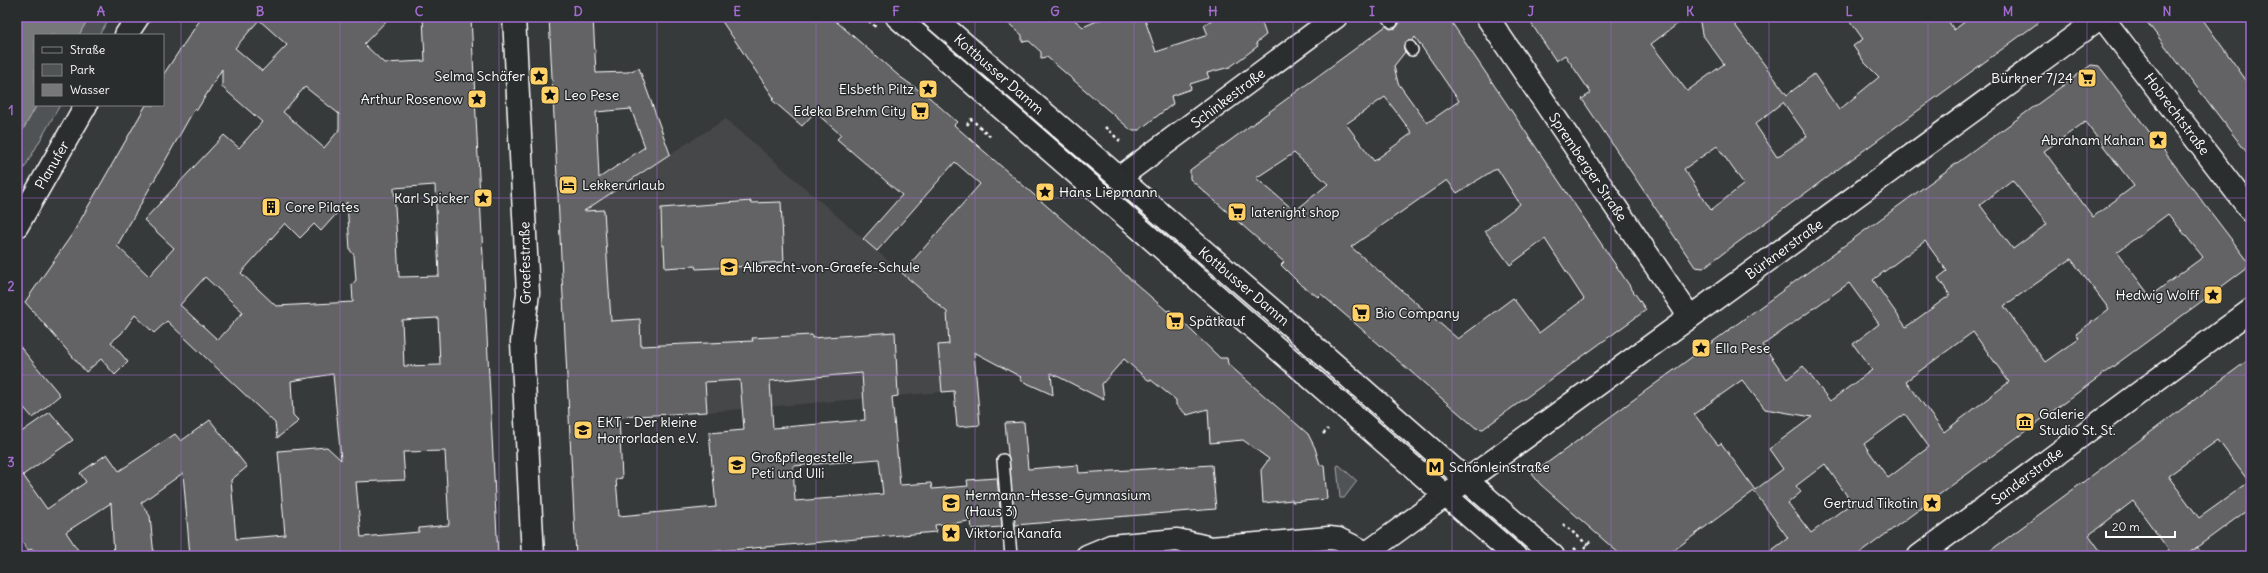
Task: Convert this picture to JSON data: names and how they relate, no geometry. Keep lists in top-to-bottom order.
{
  "streets": {
    "street": [
      "Kottbusser Damm",
      "Schinkestraße",
      "Hobrechtstraße",
      "Planufer",
      "Spremberger Straße",
      "Bürknerstraße",
      "Graefestraße",
      "Sanderstraße"
    ]
  },
  "crossings": [
    ["Kottbusser Damm", "Schinkestraße"],
    ["Kottbusser Damm", "Bürknerstraße"],
    ["Hobrechtstraße", "Bürknerstraße"],
    ["Spremberger Straße", "Bürknerstraße"]
  ],
  "places": {
    "place": [
      "Selma Schäfer",
      "Elsbeth Piltz",
      "Leo Pese",
      "Arthur Rosenow",
      "Abraham Kahan",
      "Hans Liepmann",
      "Karl Spicker",
      "Hedwig Wolff",
      "Ella Pese",
      "Gertrud Tikotin",
      "Viktoria Kanafa"
    ],
    "supermarket": [
      "Bürkner 7/24",
      "Edeka Brehm City",
      "latenight shop",
      "Bio Company",
      "Spätkauf"
    ],
    "hotel": ["Lekkerurlaub"],
    "building": ["Core Pilates"],
    "school or university": [
      "Albrecht-von-Graefe-Schule",
      "EKT - Der kleine Horrorladen e.V.",
      "Großpflegestelle Peti und Ulli",
      "Hermann-Hesse-Gymnasium (Haus 3)"
    ],
    "museum": ["Galerie Studio St. St."],
    "metro station": ["Schönleinstraße"]
  },
  "legend": ["Straße", "Park", "Wasser"],
  "scale_bar": "20 m",
  "grid": {
    "columns": [
      "A",
      "B",
      "C",
      "D",
      "E",
      "F",
      "G",
      "H",
      "I",
      "J",
      "K",
      "L",
      "M",
      "N"
    ],
    "rows": ["1", "2", "3"]
  }
}
